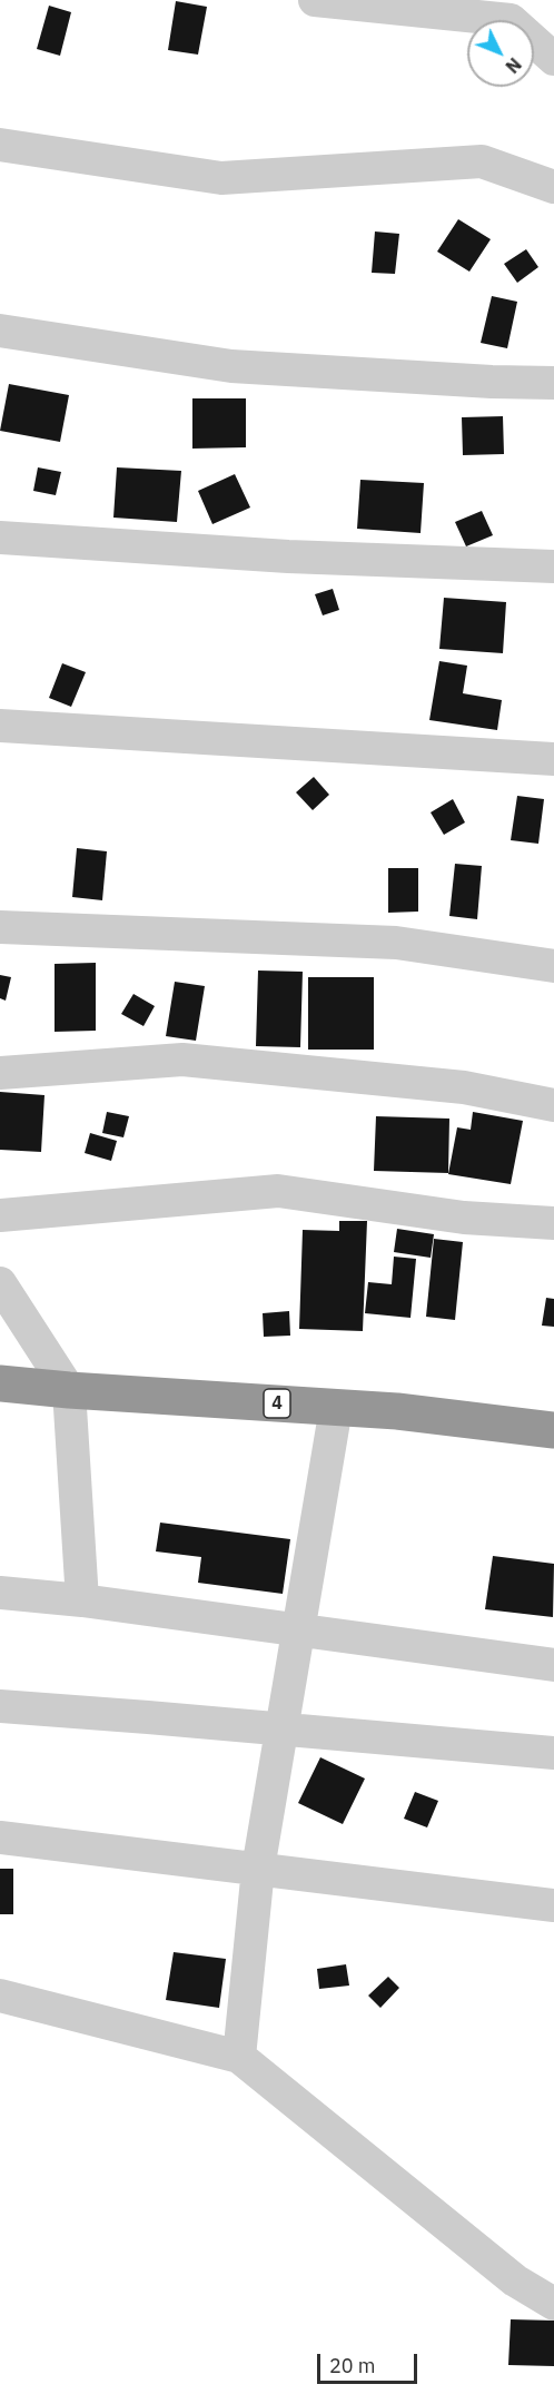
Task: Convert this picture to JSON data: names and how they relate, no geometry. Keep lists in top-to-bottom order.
{
  "streets": {
    "highway": ["4"]
  },
  "scale_bar": "20 m",
  "north": "bottom right"
}
